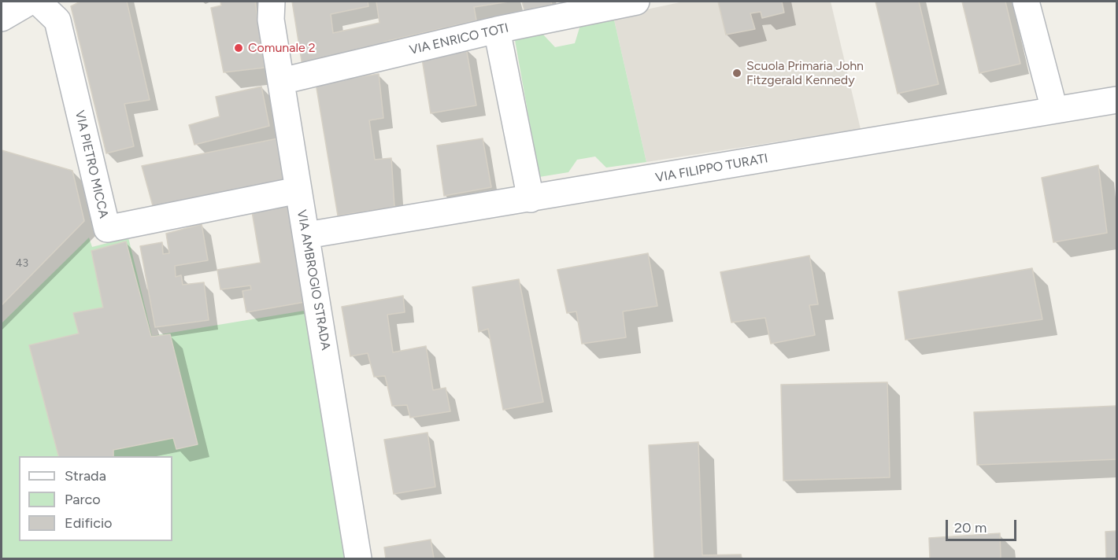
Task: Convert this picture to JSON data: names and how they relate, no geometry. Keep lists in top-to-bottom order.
{
  "streets": {
    "street": [
      "VIA ENRICO TOTI",
      "VIA PIETRO MICCA",
      "VIA FILIPPO TURATI",
      "VIA AMBROGIO STRADA"
    ]
  },
  "crossings": [
    ["VIA ENRICO TOTI", "VIA AMBROGIO STRADA"],
    ["VIA PIETRO MICCA", "VIA AMBROGIO STRADA"],
    ["VIA FILIPPO TURATI", "VIA AMBROGIO STRADA"]
  ],
  "places": ["Comunale 2", "Scuola Primaria John Fitzgerald Kennedy"],
  "house_numbers": ["43"],
  "legend": ["Strada", "Parco", "Edificio"],
  "scale_bar": "20 m"
}
